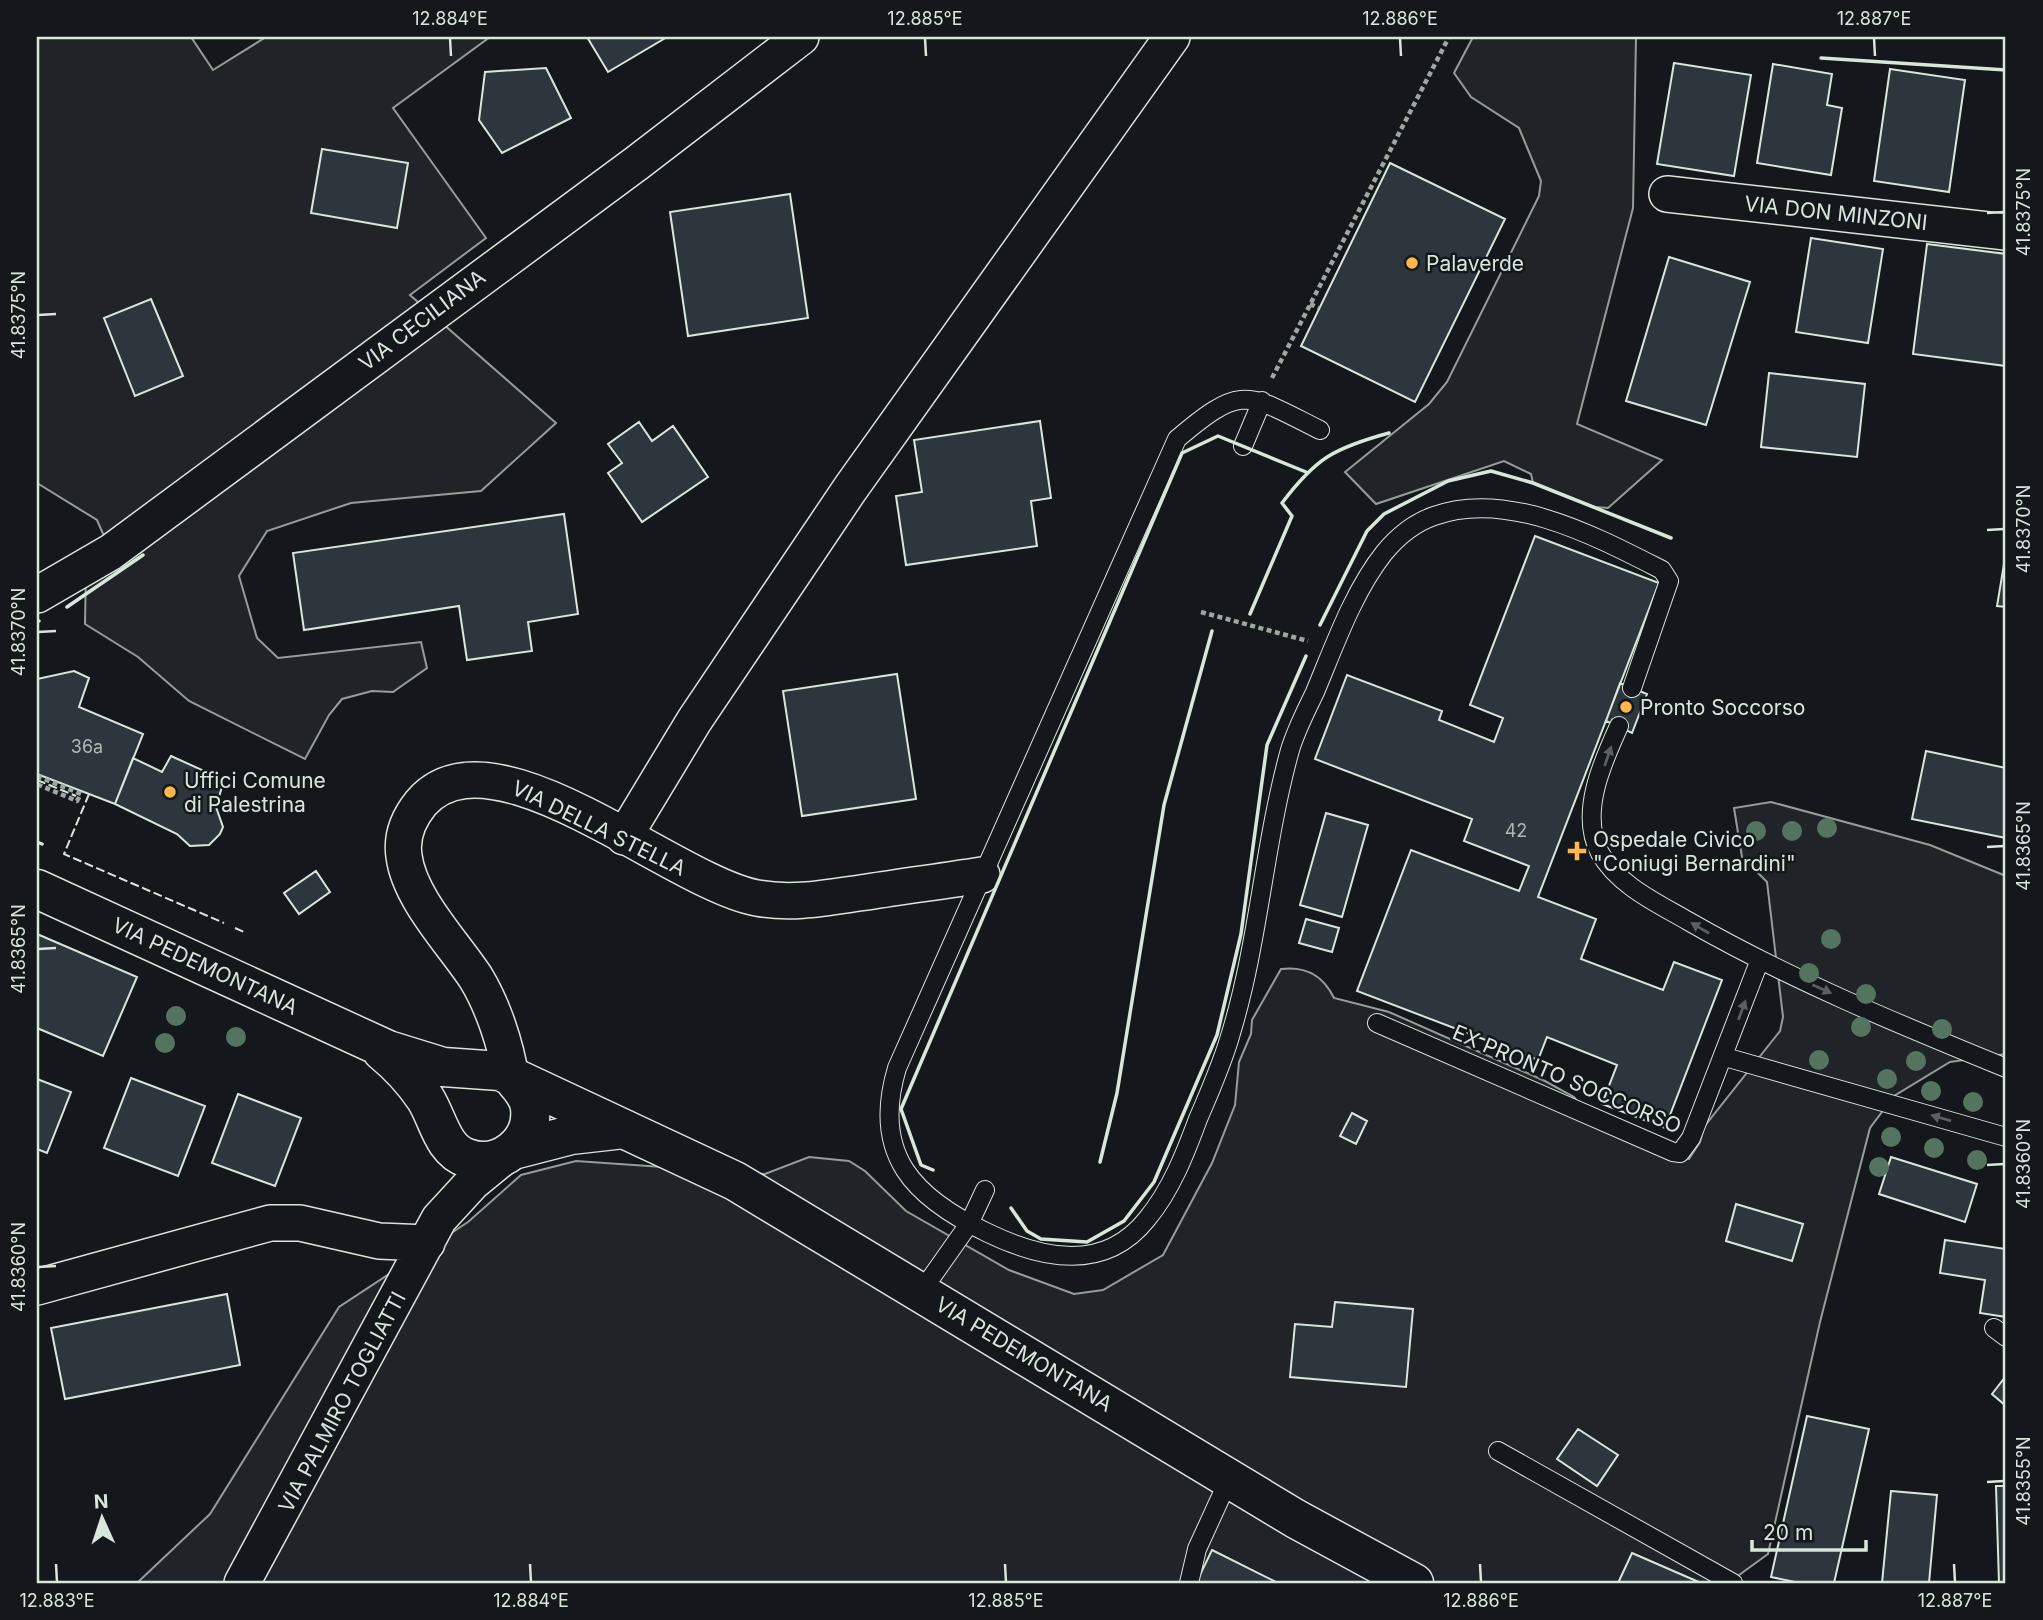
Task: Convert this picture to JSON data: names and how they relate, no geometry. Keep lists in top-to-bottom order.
{
  "streets": {
    "street": [
      "VIA DON MINZONI",
      "VIA CECILIANA",
      "VIA DELLA STELLA",
      "VIA PEDEMONTANA",
      "VIA PALMIRO TOGLIATTI"
    ],
    "lane": ["EX PRONTO SOCCORSO"]
  },
  "crossings": [
    ["VIA DELLA STELLA", "VIA PEDEMONTANA"],
    ["VIA DELLA STELLA", "VIA PALMIRO TOGLIATTI"],
    ["VIA PEDEMONTANA", "VIA PALMIRO TOGLIATTI"]
  ],
  "places": {
    "other": ["Palaverde", "Pronto Soccorso", "Uffici Comune di Palestrina"],
    "health": ["Ospedale Civico \"Coniugi Bernardini\""]
  },
  "house_numbers": ["36a", "42"],
  "scale_bar": "20 m",
  "north": "top",
  "coordinates": [
    "12.884°E",
    "12.885°E",
    "12.886°E",
    "12.887°E",
    "41.8375°N",
    "41.8370°N",
    "41.8365°N",
    "41.8360°N",
    "41.8355°N",
    "12.883°E"
  ]
}
